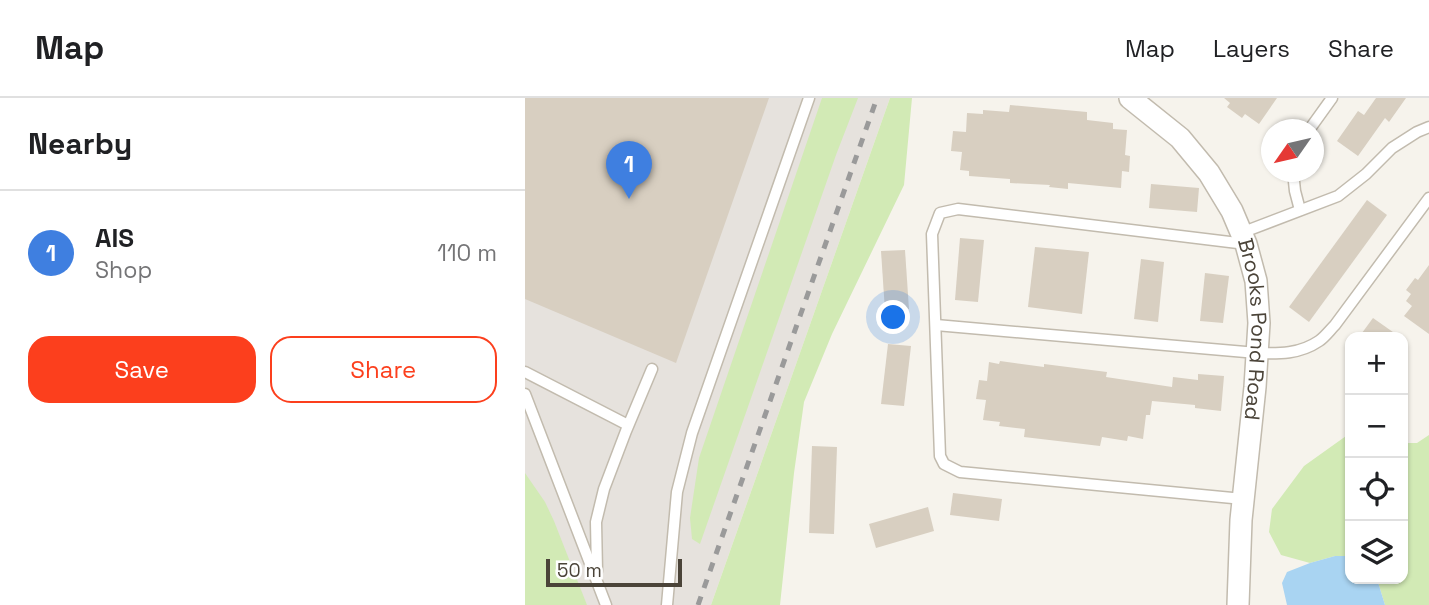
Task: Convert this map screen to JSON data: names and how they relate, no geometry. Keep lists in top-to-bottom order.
{
  "streets": {
    "street": ["Brooks Pond Road"]
  },
  "scale_bar": "50 m",
  "north": "bottom left",
  "page": {
    "header": "Map",
    "nav": ["Map", "Layers", "Share"],
    "heading": "Nearby",
    "pins": "1",
    "list": [
      {
        "mark": "1",
        "name": "AIS",
        "note": "Shop",
        "value": "110 m"
      }
    ],
    "buttons": ["Save", "Share"],
    "map_buttons": ["+", "−"],
    "scale": "50 m"
  }
}
